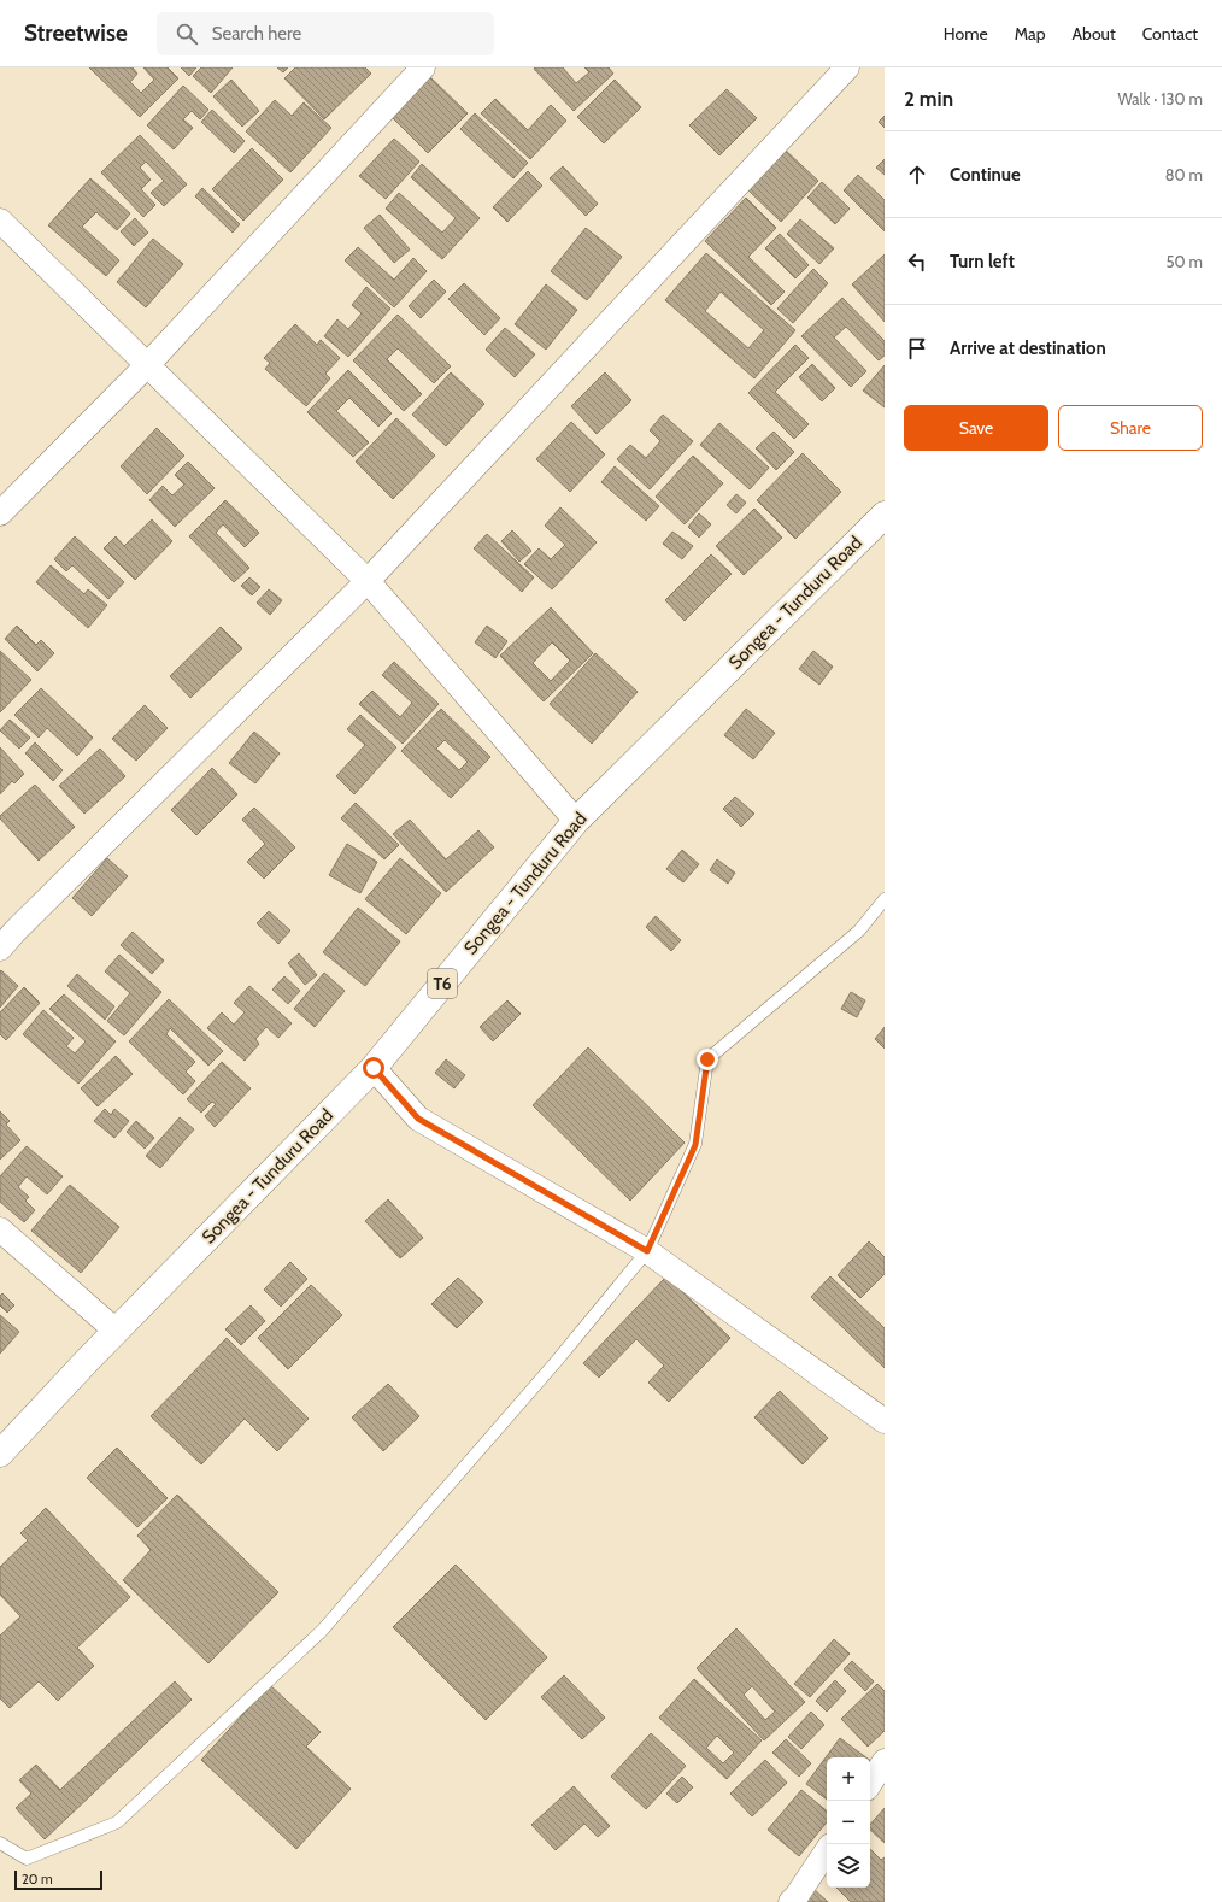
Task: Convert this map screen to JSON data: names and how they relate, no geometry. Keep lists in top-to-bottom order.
{
  "streets": {
    "highway": ["Songea - Tunduru Road", "T6"]
  },
  "scale_bar": "20 m",
  "page": {
    "header": "Streetwise",
    "search": "Search here",
    "nav": [
      "Home",
      "Map",
      "About",
      "Contact"
    ],
    "heading": ["2 min", "Walk · 130 m"],
    "list": [
      ["Continue", "80 m"],
      ["Turn left", "50 m"],
      "Arrive at destination"
    ],
    "buttons": ["Save", "Share"],
    "map_buttons": ["+", "−"],
    "scale": "20 m"
  }
}
